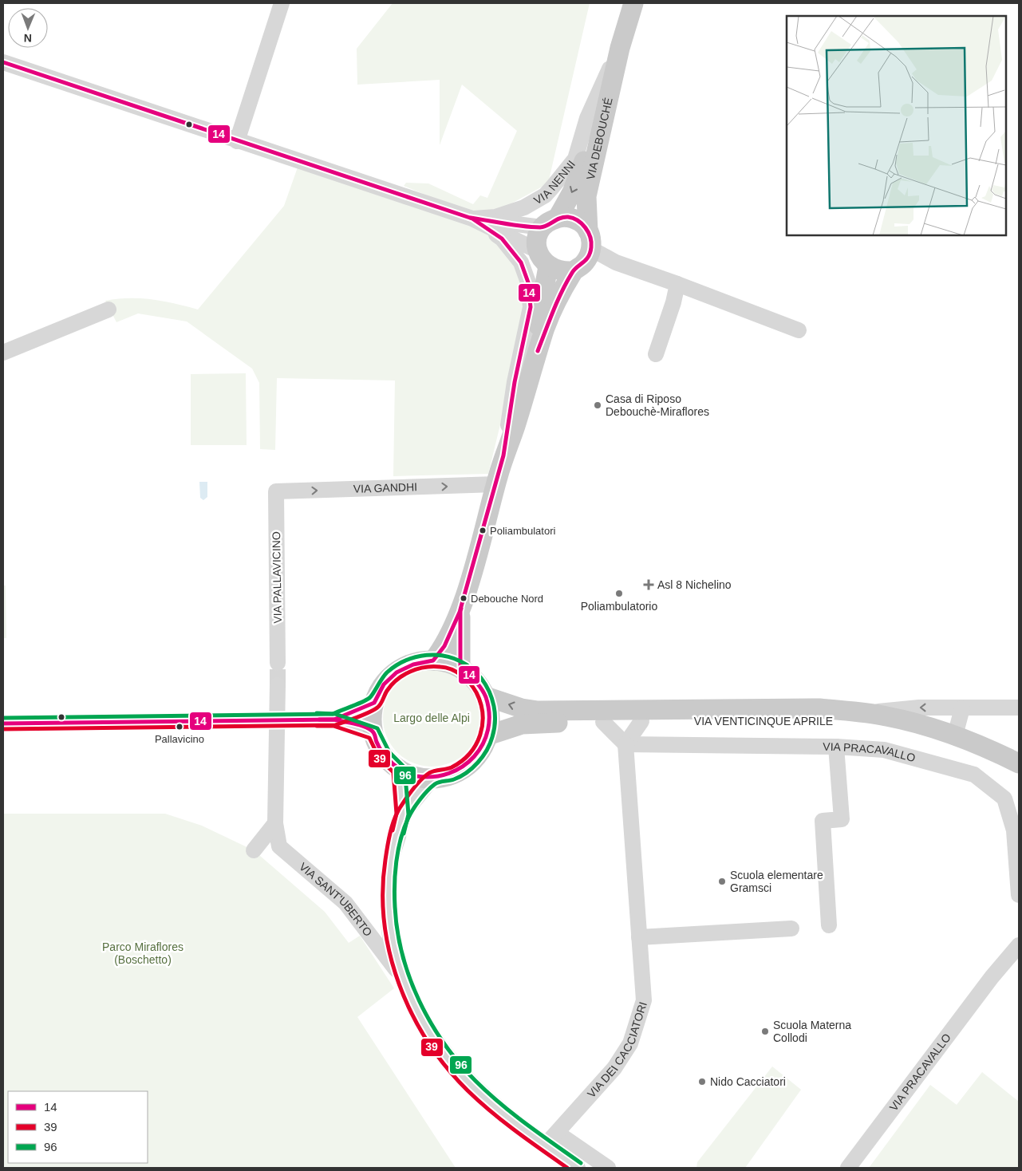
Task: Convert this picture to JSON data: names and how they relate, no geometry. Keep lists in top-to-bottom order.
{
  "streets": {
    "main road": ["VIA DEBOUCHÉ", "VIA VENTICINQUE APRILE"],
    "street": [
      "VIA NENNI",
      "VIA GANDHI",
      "VIA PALLAVICINO",
      "VIA PRACAVALLO",
      "VIA SANT'UBERTO",
      "VIA DEI CACCIATORI"
    ]
  },
  "crossings": [
    ["VIA DEBOUCHÉ", "VIA NENNI"],
    ["VIA GANDHI", "VIA PALLAVICINO"],
    ["VIA PRACAVALLO", "VIA DEI CACCIATORI"]
  ],
  "one_way": ["VIA GANDHI"],
  "parks": ["Largo delle Alpi", "Parco Miraflores (Boschetto)"],
  "places": {
    "other": [
      "Casa di Riposo Debouchè-Miraflores",
      "Poliambulatori",
      "Poliambulatorio",
      "Debouche Nord",
      "Pallavicino",
      "Scuola elementare Gramsci",
      "Scuola Materna Collodi",
      "Nido Cacciatori"
    ],
    "health": ["Asl 8 Nichelino"]
  },
  "lines": ["transit line 14", "transit line 96", "transit line 39"],
  "legend": ["14", "39", "96"],
  "north": "bottom"
}
